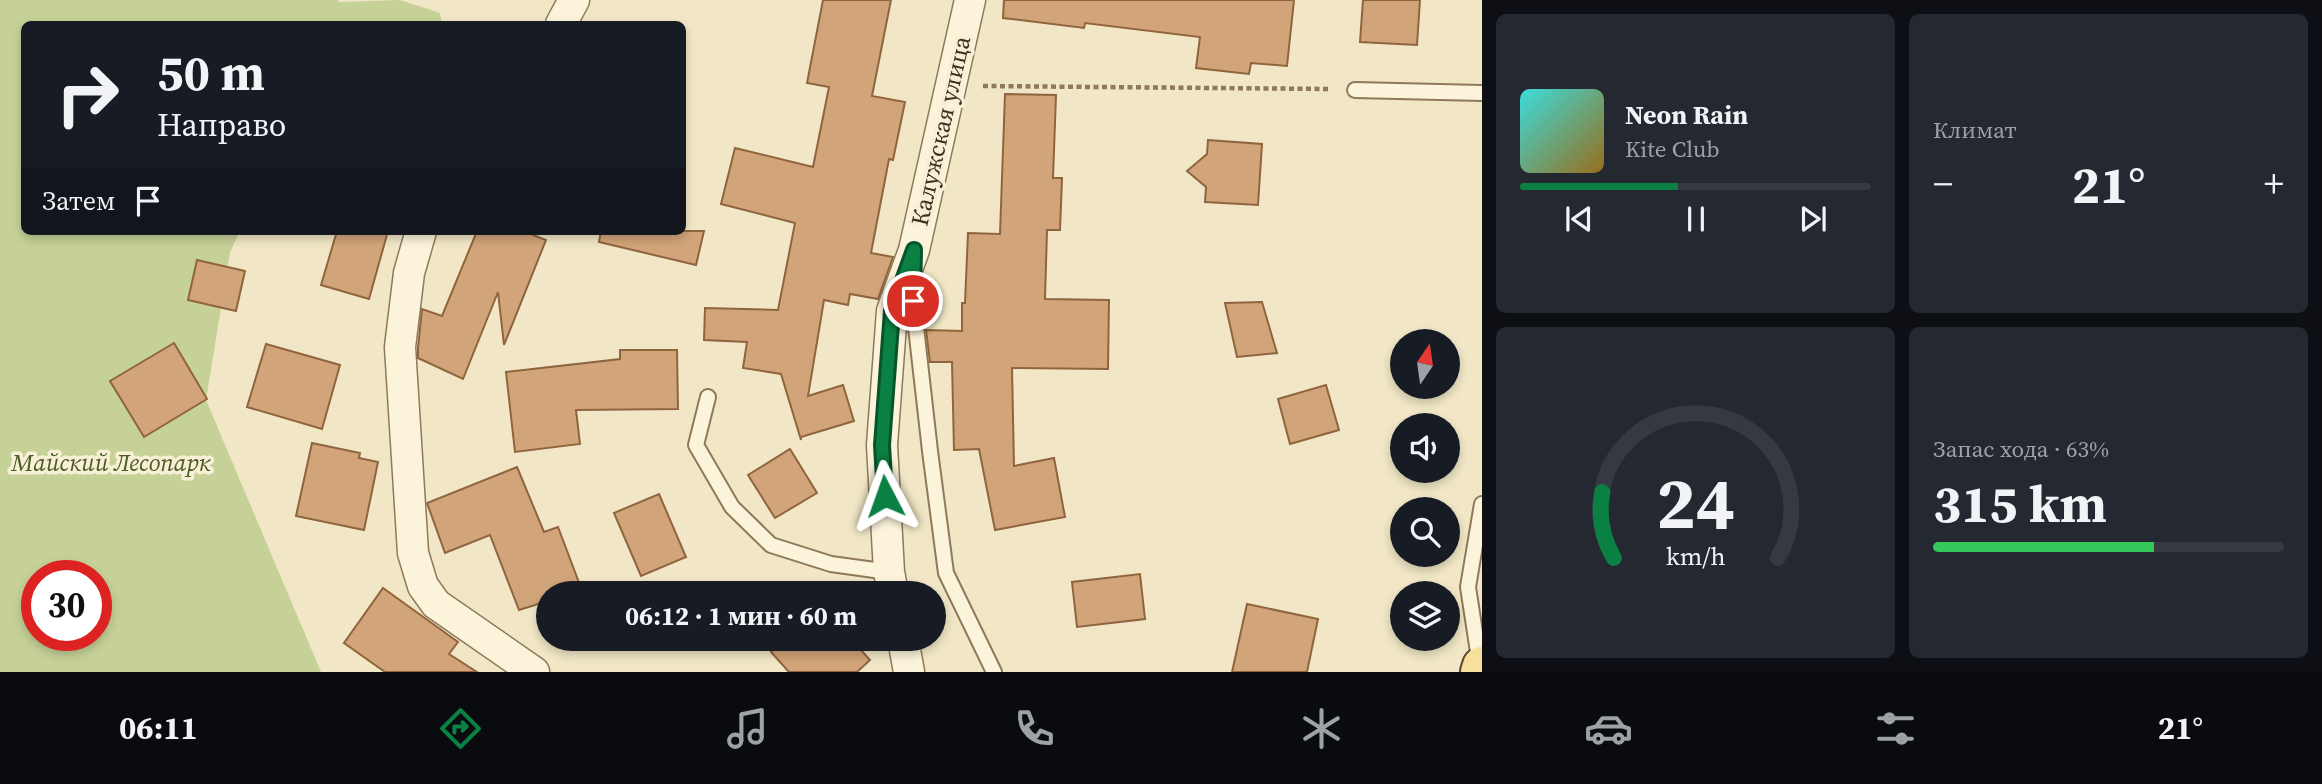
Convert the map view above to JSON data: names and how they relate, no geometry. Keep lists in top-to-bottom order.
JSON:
{
  "streets": {
    "street": ["Калужская улица"]
  },
  "parks": ["Майский Лесопарк"],
  "north": "top",
  "page": {
    "tile": [
      "Климат",
      ["Запас хода · 63%", "315 km"]
    ],
    "turn": ["50 m", "Направо"],
    "song": ["Neon Rain", "Kite Club"],
    "heat": ["−", "21°", "+"],
    "then": "Затем",
    "limit": "30",
    "trip": "06:12 · 1 мин · 60 m",
    "tabs": ["06:11", "21°"],
    "gauge": ["24", "km/h"]
  }
}
